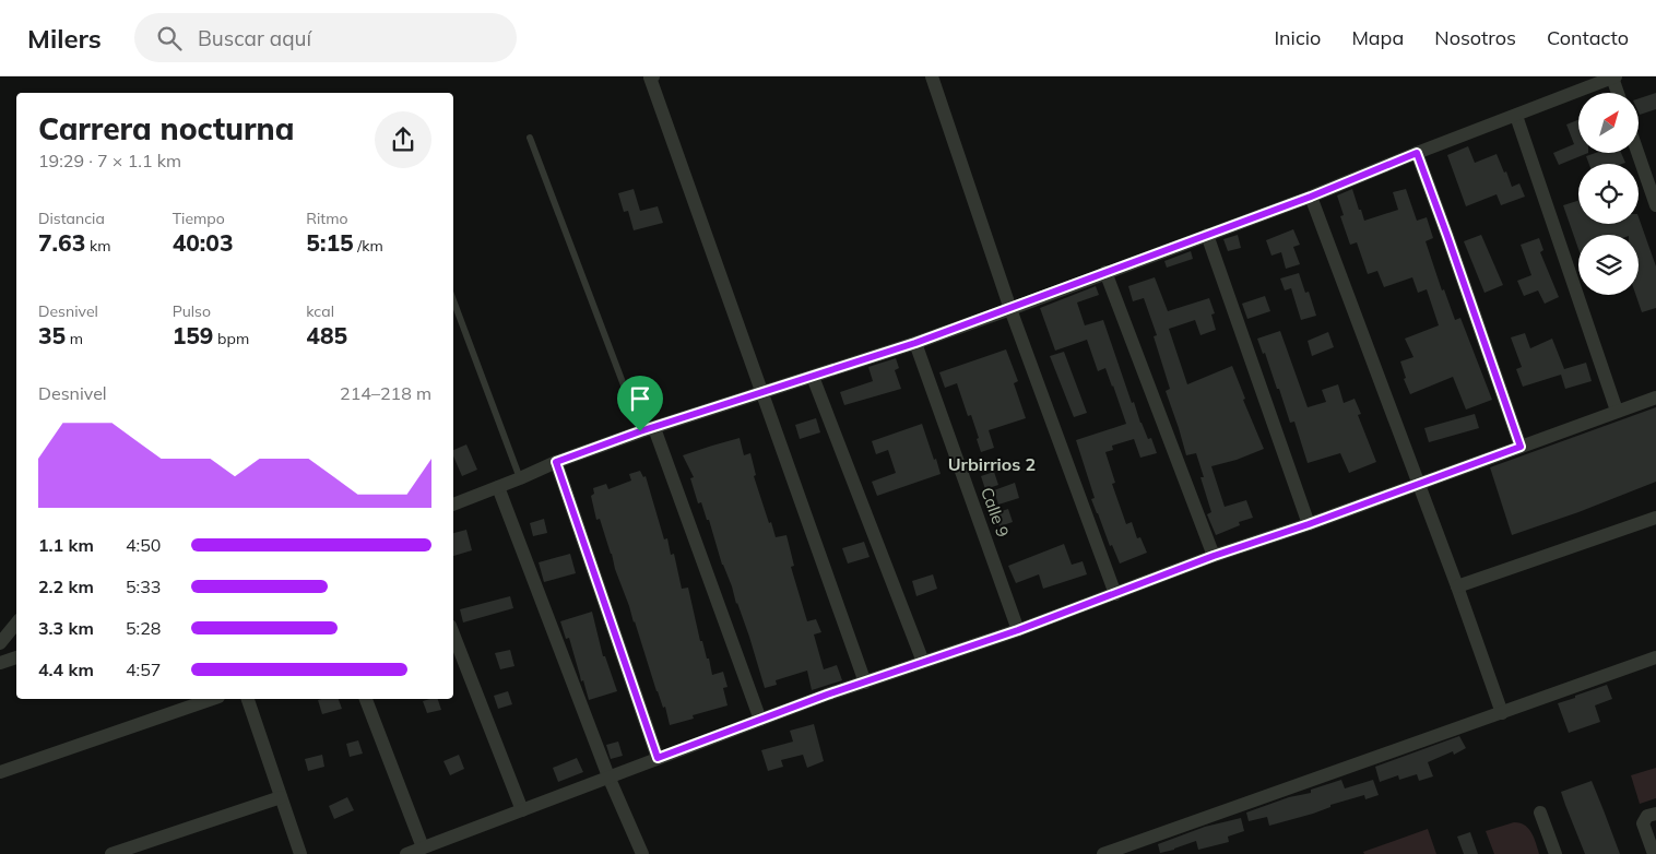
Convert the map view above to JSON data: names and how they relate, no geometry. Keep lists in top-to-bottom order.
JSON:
{
  "streets": {
    "street": ["Calle 9"]
  },
  "districts": ["Urbirrios 2"],
  "north": "top right",
  "page": {
    "header": "Milers",
    "search": "Buscar aquí",
    "nav": [
      "Inicio",
      "Mapa",
      "Nosotros",
      "Contacto"
    ],
    "heading": ["Carrera nocturna", "19:29 · 7 × 1.1 km"],
    "stats": [
      ["Distancia", "7.63 km"],
      ["Tiempo", "40:03"],
      ["Ritmo", "5:15 /km"],
      ["Desnivel", "35 m"],
      ["Pulso", "159 bpm"],
      ["kcal", "485"]
    ],
    "chart": ["Desnivel", "214–218 m"],
    "list": [
      {
        "name": "1.1 km",
        "note": "4:50"
      },
      {
        "name": "2.2 km",
        "note": "5:33"
      },
      {
        "name": "3.3 km",
        "note": "5:28"
      },
      {
        "name": "4.4 km",
        "note": "4:57"
      }
    ]
  }
}
